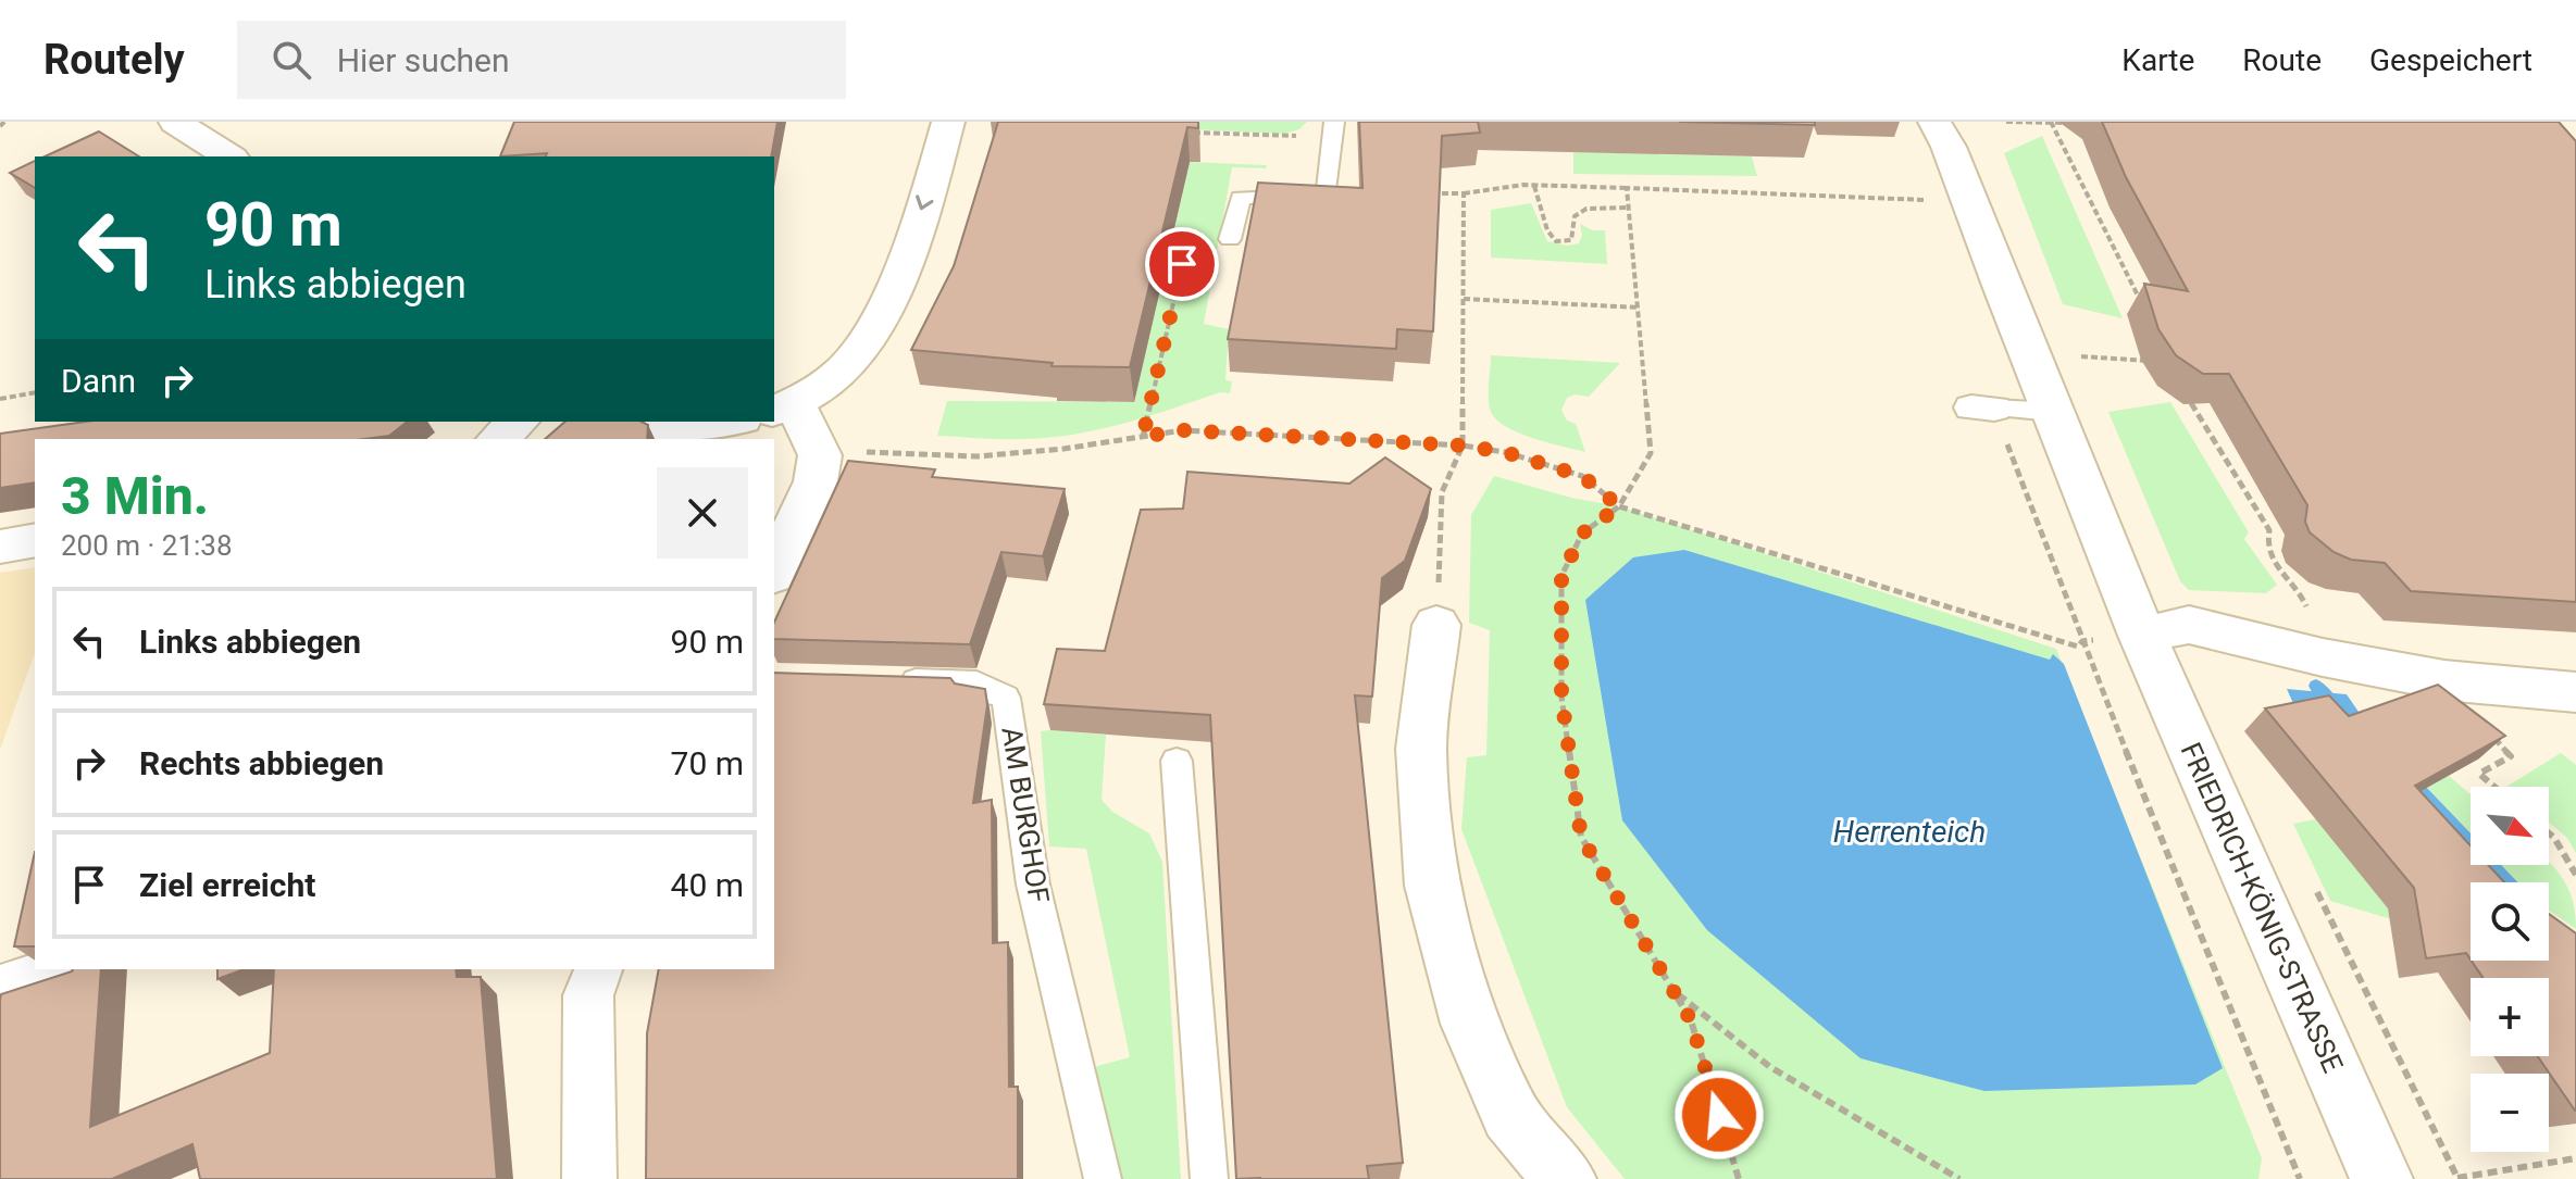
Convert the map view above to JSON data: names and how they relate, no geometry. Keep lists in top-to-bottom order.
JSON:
{
  "streets": {
    "street": ["FRIEDRICH-KÖNIG-STRASSE"],
    "lane": ["AM BURGHOF"]
  },
  "water": ["Herrenteich"],
  "north": "bottom right",
  "page": {
    "header": "Routely",
    "search": "Hier suchen",
    "nav": ["Karte", "Route", "Gespeichert"],
    "turn": ["90 m", "Links abbiegen"],
    "then": "Dann",
    "heading": ["3 Min.", "200 m · 21:38"],
    "list": [
      {
        "name": "Links abbiegen",
        "value": "90 m"
      },
      {
        "name": "Rechts abbiegen",
        "value": "70 m"
      },
      {
        "name": "Ziel erreicht",
        "value": "40 m"
      }
    ],
    "map_buttons": ["+", "−"]
  }
}
